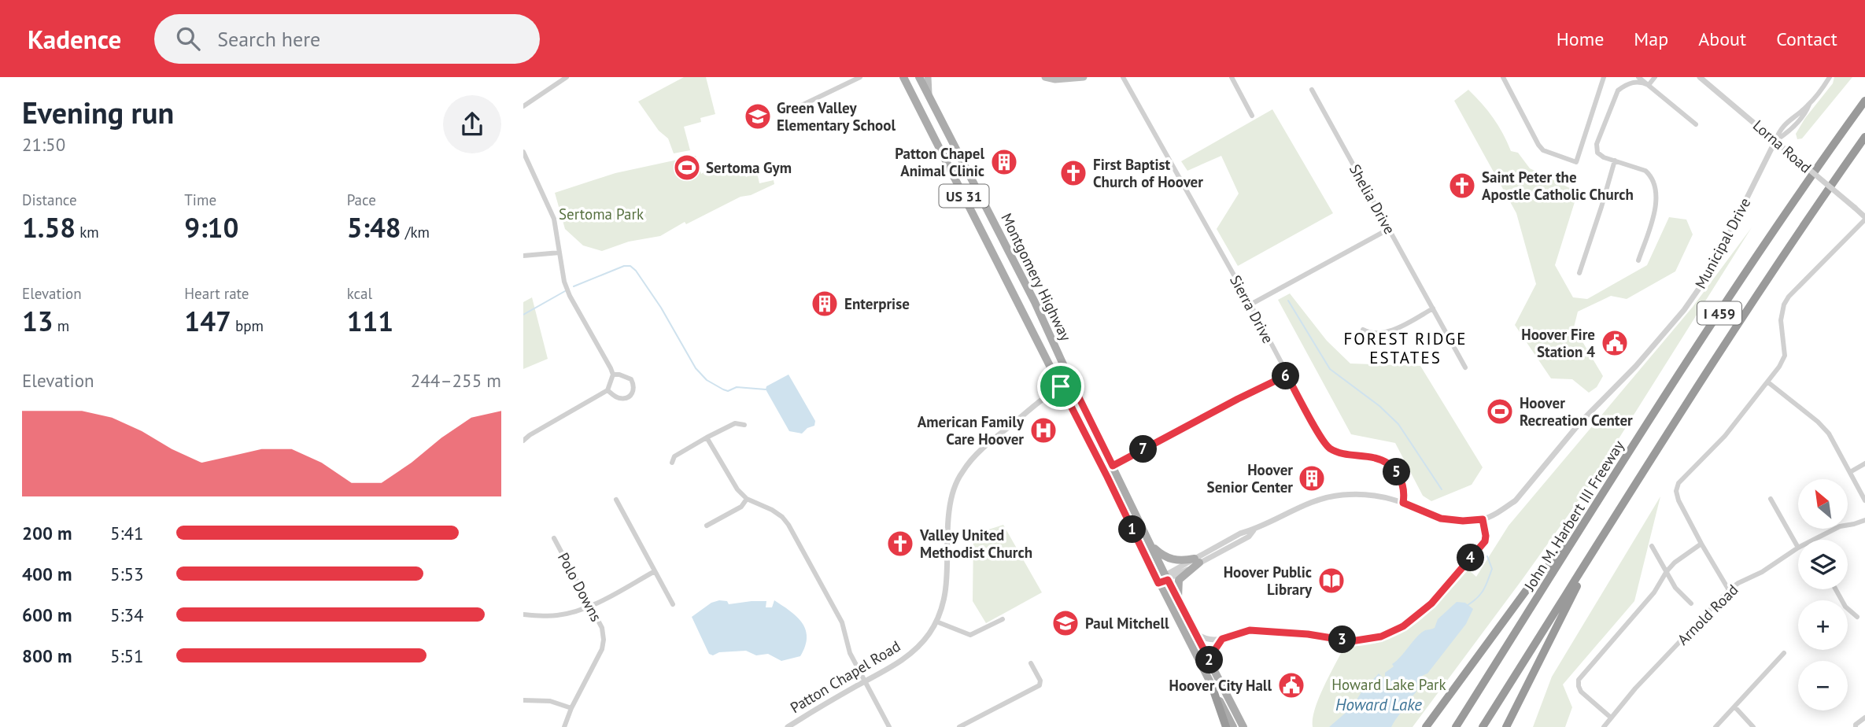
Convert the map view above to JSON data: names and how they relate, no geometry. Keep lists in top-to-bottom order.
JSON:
{
  "streets": {
    "highway": ["I 459", "John M. Harbert III Freeway"],
    "main road": ["US 31", "Montgomery Highway"],
    "street": [
      "Lorna Road",
      "Shelia Drive",
      "Municipal Drive",
      "Sierra Drive",
      "Polo Downs",
      "Arnold Road",
      "Patton Chapel Road"
    ]
  },
  "crossings": [
    ["Lorna Road", "Municipal Drive"],
    ["Municipal Drive", "Montgomery Highway"],
    ["Municipal Drive", "Sierra Drive"],
    ["Montgomery Highway", "Patton Chapel Road"]
  ],
  "districts": ["FOREST RIDGE ESTATES"],
  "water": ["Howard Lake"],
  "parks": ["Sertoma Park", "Howard Lake Park"],
  "places": {
    "school or university": ["Green Valley Elementary School", "Paul Mitchell"],
    "building": ["Patton Chapel Animal Clinic", "Enterprise", "Hoover Senior Center"],
    "sports": ["Sertoma Gym", "Hoover Recreation Center"],
    "church": ["First Baptist Church of Hoover", "Saint Peter the Apostle Catholic Church", "Valley United Methodist Church"],
    "public building": ["Hoover Fire Station 4", "Hoover City Hall"],
    "hospital": ["American Family Care Hoover"],
    "library": ["Hoover Public Library"]
  },
  "north": "top left",
  "page": {
    "header": "Kadence",
    "search": "Search here",
    "nav": [
      "Home",
      "Map",
      "About",
      "Contact"
    ],
    "heading": ["Evening run", "21:50"],
    "stats": [
      ["Distance", "1.58 km"],
      ["Time", "9:10"],
      ["Pace", "5:48 /km"],
      ["Elevation", "13 m"],
      ["Heart rate", "147 bpm"],
      ["kcal", "111"]
    ],
    "chart": ["Elevation", "244–255 m"],
    "pins": [
      "6",
      "7",
      "5",
      "1",
      "4",
      "3",
      "2"
    ],
    "map_buttons": ["+", "−"],
    "list": [
      {
        "name": "200 m",
        "note": "5:41"
      },
      {
        "name": "400 m",
        "note": "5:53"
      },
      {
        "name": "600 m",
        "note": "5:34"
      },
      {
        "name": "800 m",
        "note": "5:51"
      }
    ]
  }
}
